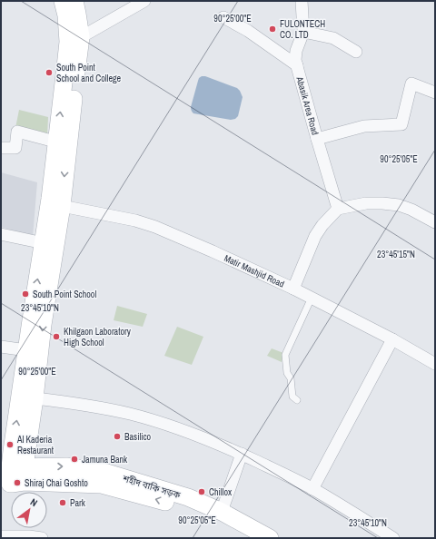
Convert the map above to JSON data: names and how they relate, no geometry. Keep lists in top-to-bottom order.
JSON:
{
  "streets": {
    "street": ["Abasik Area Road", "Matir Mashjid Road", "শহীদ বাকি সড়ক"]
  },
  "places": [
    "FULONTECH CO. LTD",
    "South Point School and College",
    "South Point School",
    "Khilgaon Laboratory High School",
    "Basilico",
    "Al Kaderia Restaurant",
    "Jamuna Bank",
    "Shiraj Chai Goshto",
    "Chillox",
    "Park"
  ],
  "north": "top right",
  "coordinates": [
    "90°25'00\"E",
    "90°25'05\"E",
    "23°45'15\"N",
    "23°45'10\"N"
  ]
}
